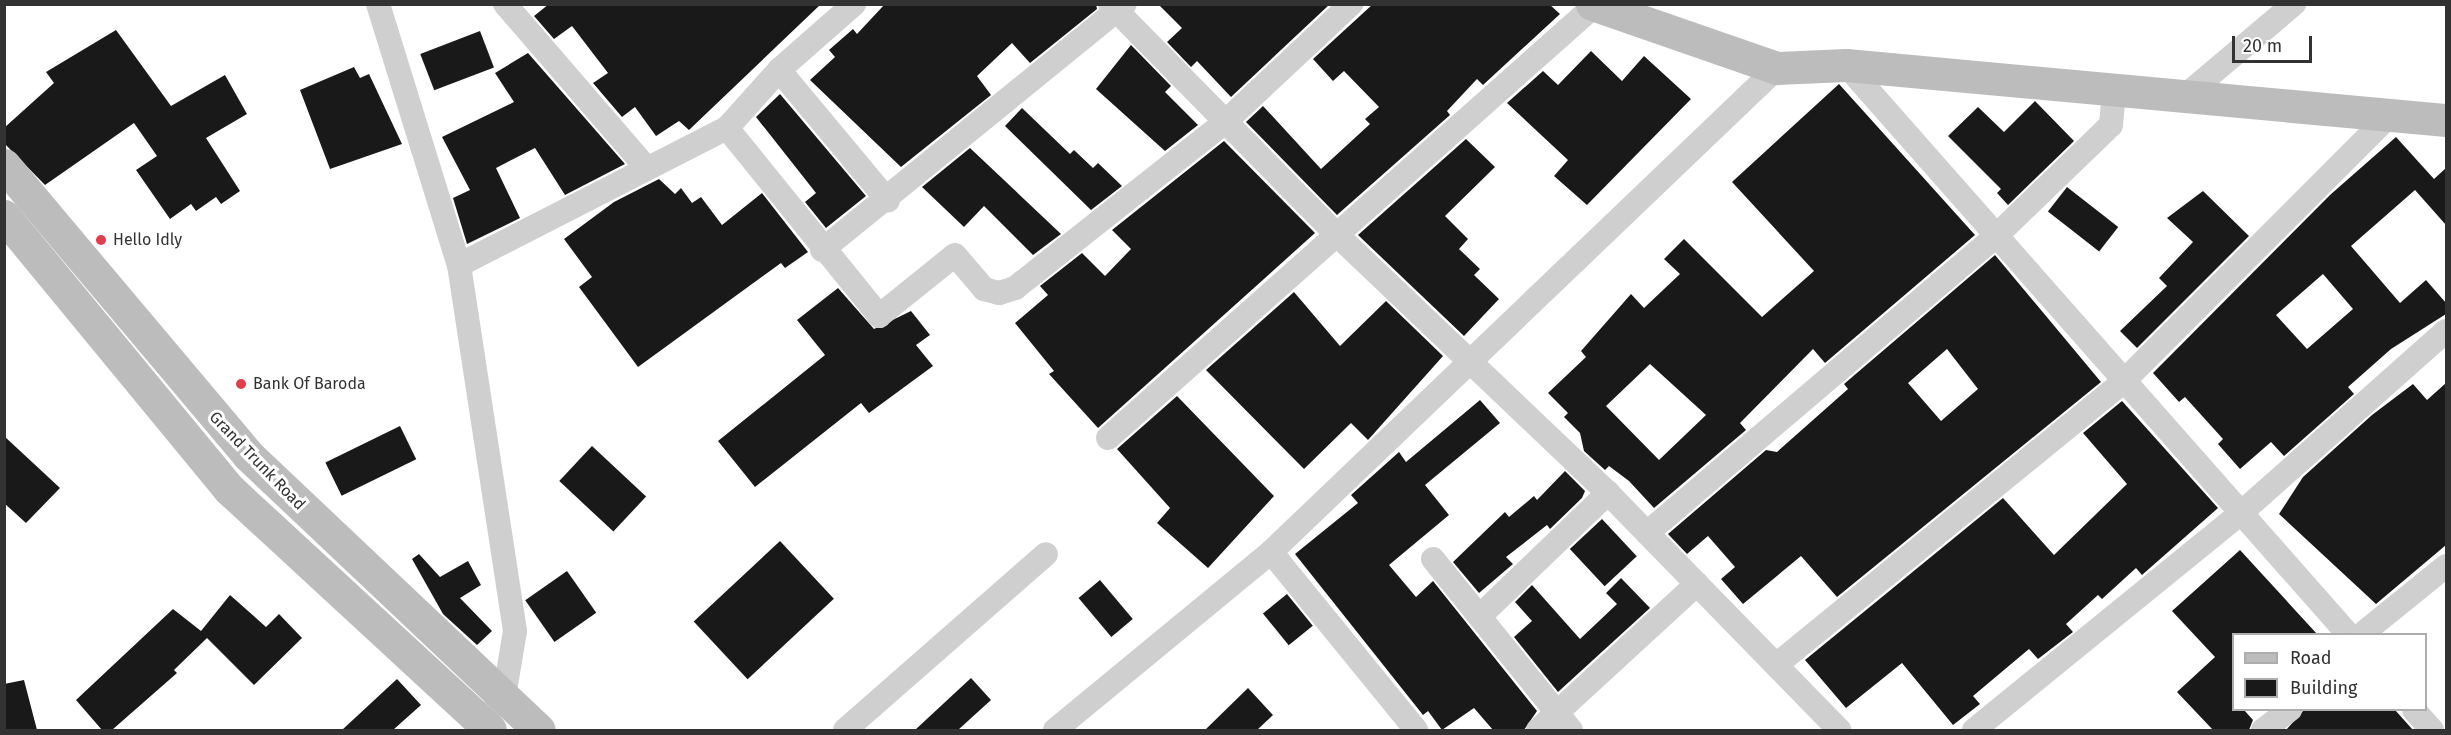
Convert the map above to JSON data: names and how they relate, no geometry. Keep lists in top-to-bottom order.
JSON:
{
  "streets": {
    "main road": ["Grand Trunk Road"]
  },
  "places": ["Hello Idly", "Bank Of Baroda"],
  "legend": ["Road", "Building"],
  "scale_bar": "20 m"
}
